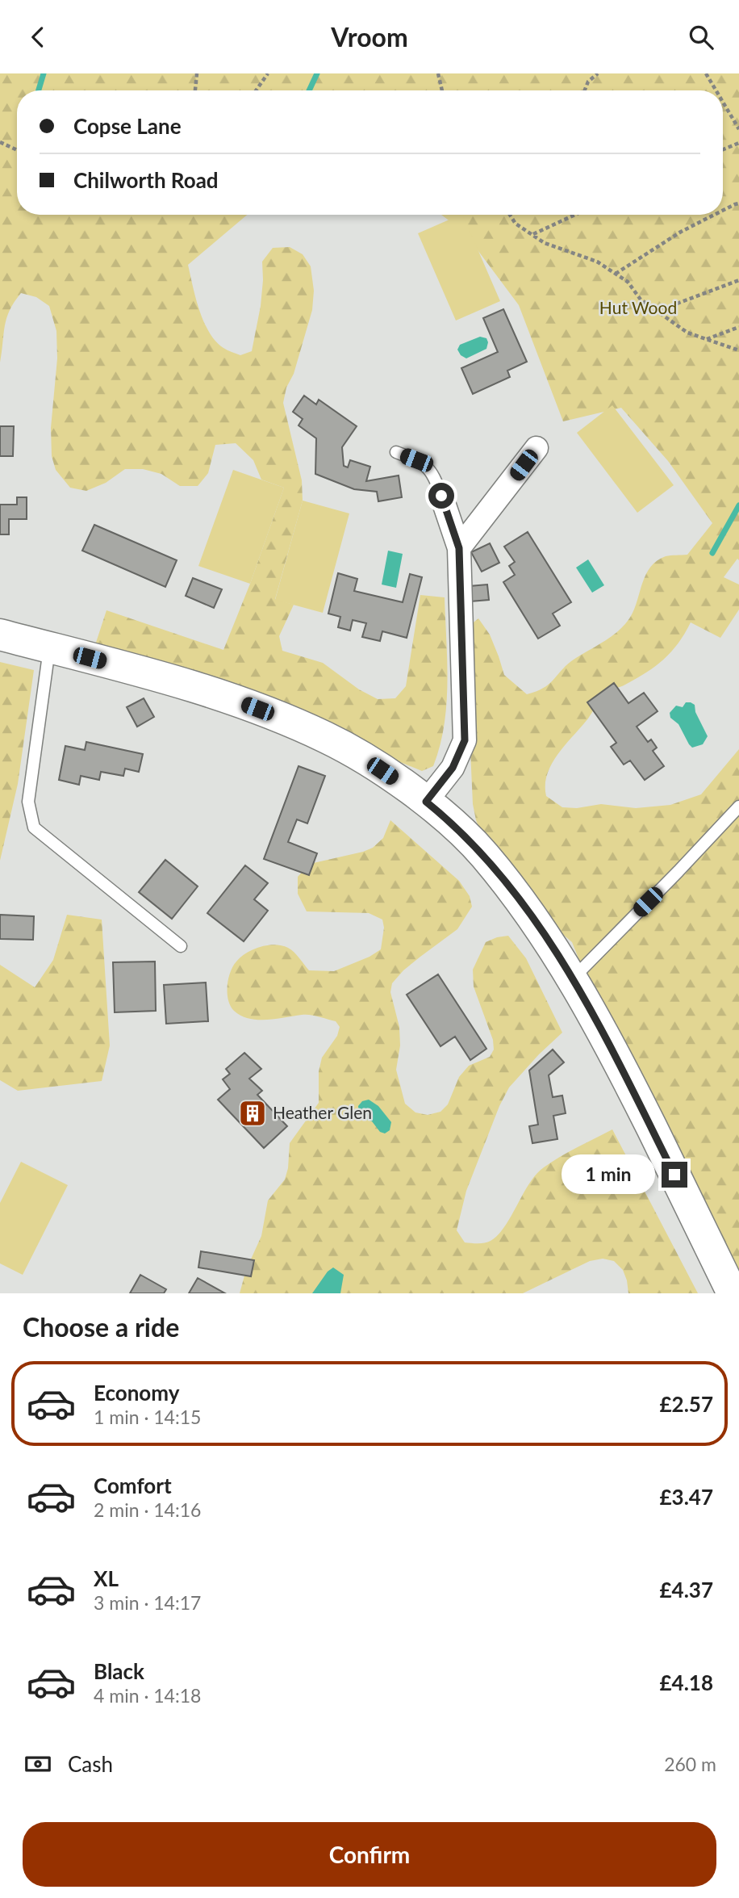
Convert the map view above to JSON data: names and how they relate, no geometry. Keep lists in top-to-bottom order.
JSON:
{
  "parks": ["Hut Wood"],
  "places": {
    "building": ["Heather Glen"]
  },
  "page": {
    "header": "Vroom",
    "banner": ["Copse Lane", "Chilworth Road"],
    "bubble": "1 min",
    "heading": "Choose a ride",
    "list": [
      {
        "name": "Economy",
        "note": "1 min · 14:15",
        "value": "£2.57"
      },
      {
        "name": "Comfort",
        "note": "2 min · 14:16",
        "value": "£3.47"
      },
      {
        "name": "XL",
        "note": "3 min · 14:17",
        "value": "£4.37"
      },
      {
        "name": "Black",
        "note": "4 min · 14:18",
        "value": "£4.18"
      }
    ],
    "pay": ["Cash", "260 m"],
    "buttons": "Confirm"
  }
}
